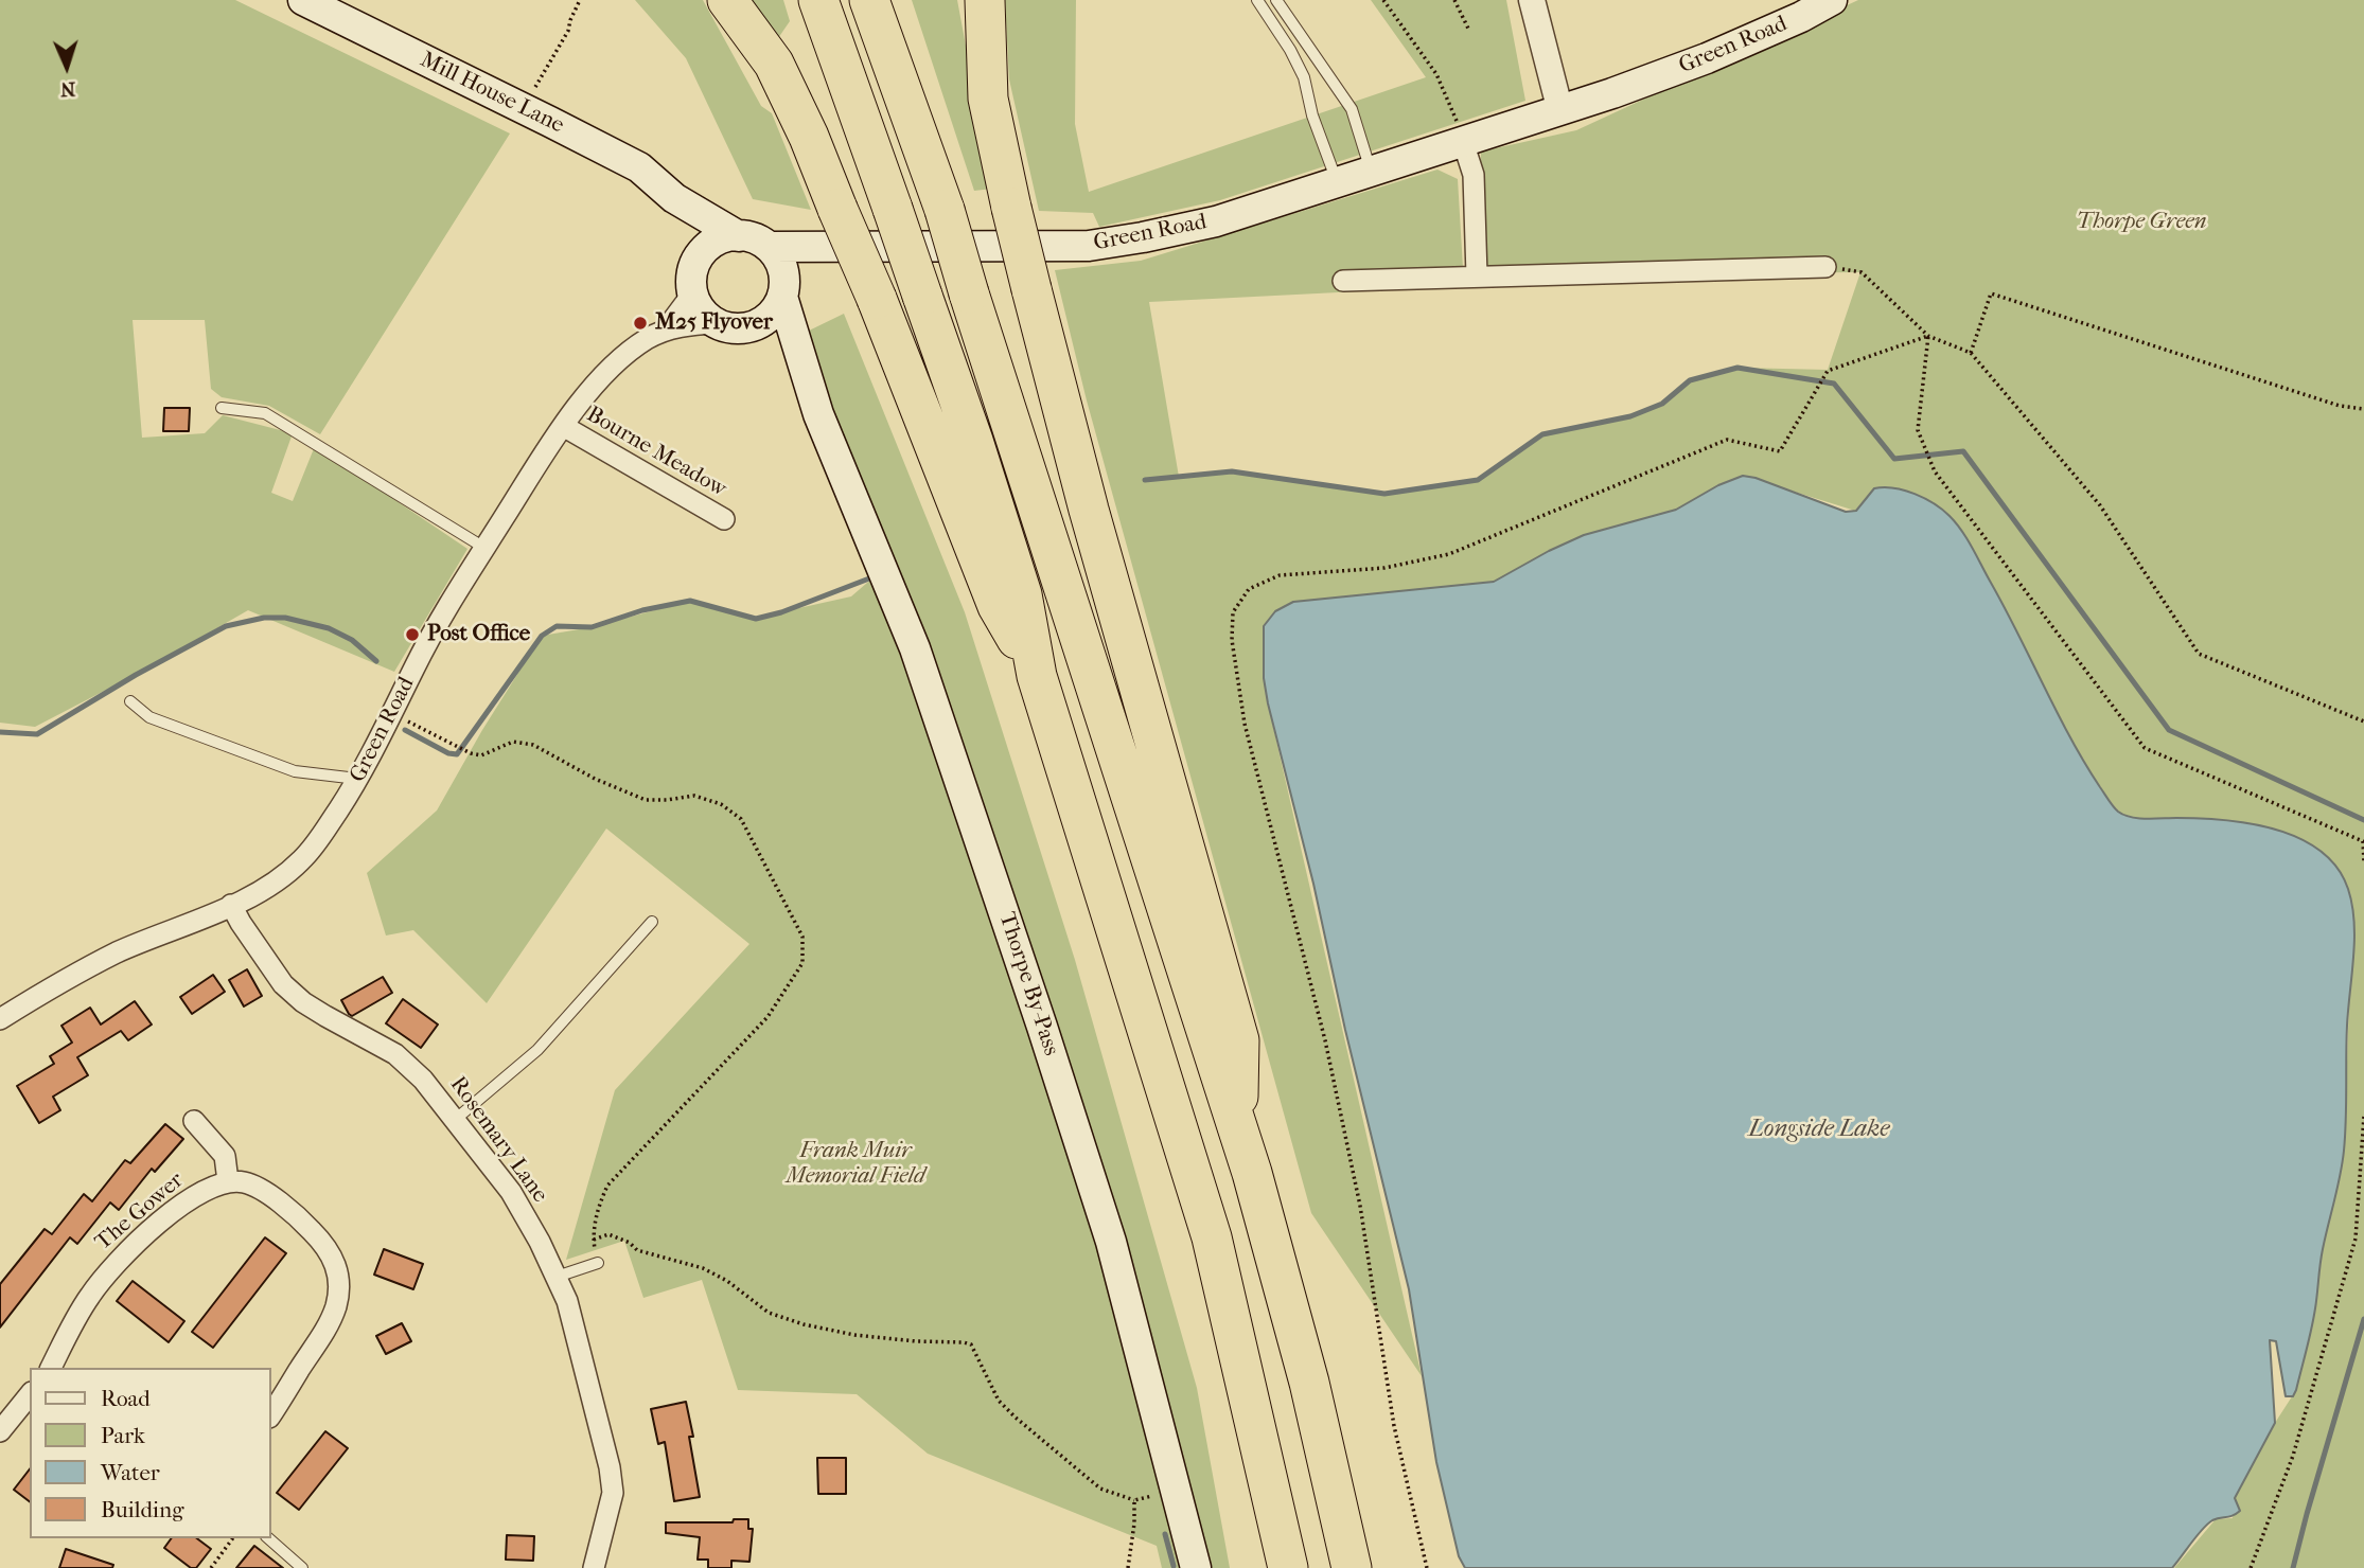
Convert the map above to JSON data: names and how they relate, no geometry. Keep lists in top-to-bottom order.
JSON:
{
  "streets": {
    "main road": ["Green Road", "Mill House Lane", "Thorpe By-Pass"],
    "street": ["Bourne Meadow", "Rosemary Lane", "The Gower"]
  },
  "crossings": [
    ["Green Road", "Mill House Lane"],
    ["Green Road", "Bourne Meadow"],
    ["Green Road", "Thorpe By-Pass"],
    ["Green Road", "Rosemary Lane"],
    ["Mill House Lane", "Thorpe By-Pass"]
  ],
  "water": ["Longside Lake"],
  "parks": ["Thorpe Green", "Frank Muir Memorial Field"],
  "places": ["M25 Flyover", "Post Office"],
  "legend": [
    "Road",
    "Park",
    "Water",
    "Building"
  ],
  "north": "bottom"
}
